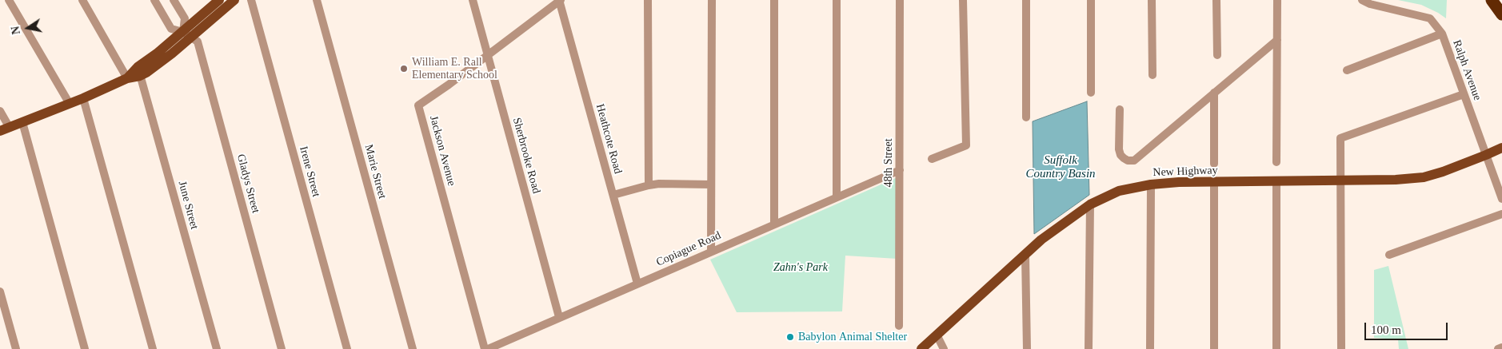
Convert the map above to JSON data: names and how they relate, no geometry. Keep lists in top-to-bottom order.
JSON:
{
  "streets": {
    "main road": ["New Highway"],
    "street": [
      "Ralph Avenue",
      "Heathcote Road",
      "Jackson Avenue",
      "Sherbrooke Road",
      "48th Street",
      "Irene Street",
      "Marie Street",
      "Gladys Street",
      "June Street",
      "Copiague Road"
    ]
  },
  "crossings": [
    ["Ralph Avenue", "New Highway"],
    ["Heathcote Road", "Jackson Avenue"],
    ["Heathcote Road", "Copiague Road"],
    ["Jackson Avenue", "Sherbrooke Road"],
    ["Jackson Avenue", "Copiague Road"],
    ["Sherbrooke Road", "Copiague Road"],
    ["48th Street", "Copiague Road"]
  ],
  "water": ["Suffolk Country Basin"],
  "parks": ["Zahn's Park"],
  "places": ["William E. Rall Elementary School", "Babylon Animal Shelter"],
  "scale_bar": "100 m",
  "north": "left"
}
